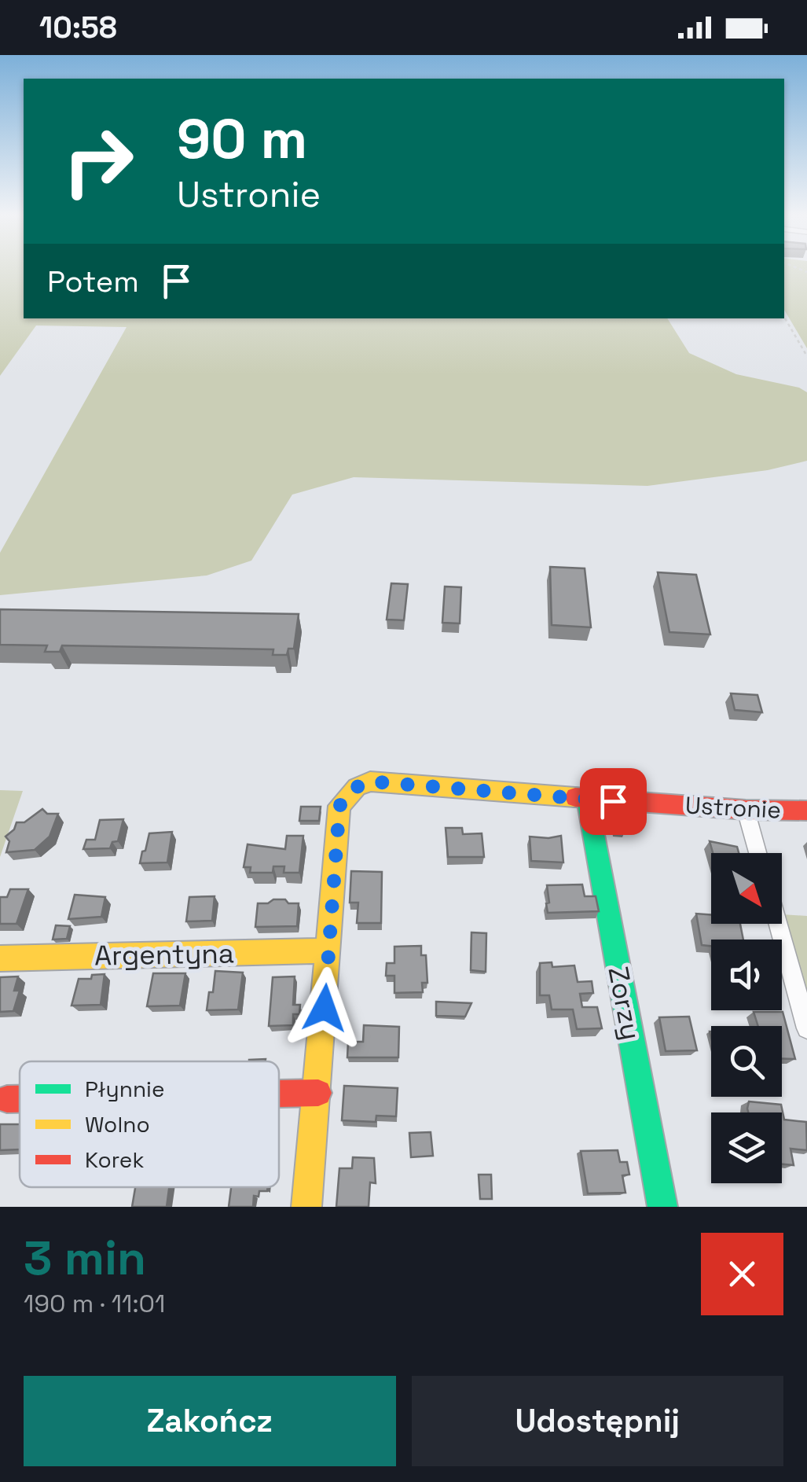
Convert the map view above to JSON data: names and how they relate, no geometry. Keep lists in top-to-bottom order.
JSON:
{
  "streets": {
    "street": ["Ustronie", "Argentyna", "Zorzy"]
  },
  "crossings": [
    ["Ustronie", "Argentyna"],
    ["Ustronie", "Zorzy"]
  ],
  "legend": ["Płynnie", "Wolno", "Korek"],
  "north": "bottom right",
  "page": {
    "status": "10:58",
    "turn": ["90 m", "Ustronie"],
    "then": "Potem",
    "heading": ["3 min", "190 m · 11:01"],
    "buttons": ["Zakończ", "Udostępnij"]
  }
}
